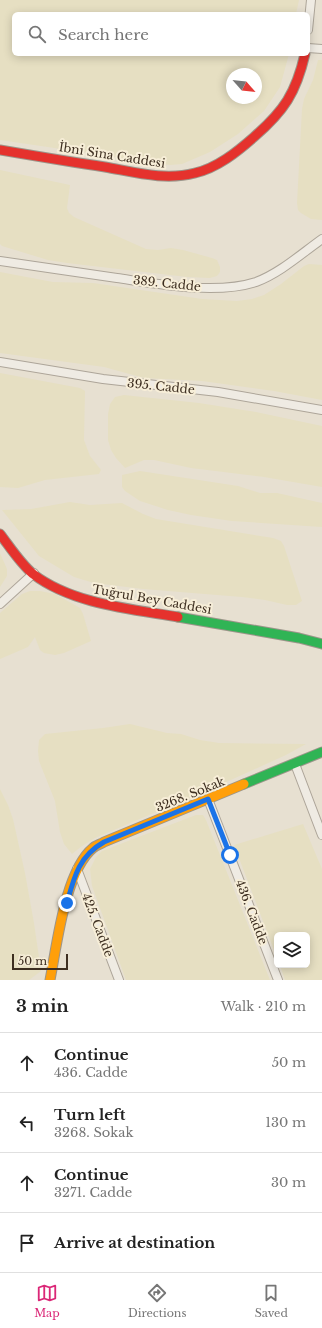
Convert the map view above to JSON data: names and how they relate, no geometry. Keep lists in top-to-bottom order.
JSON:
{
  "streets": {
    "street": [
      "İbni Sina Caddesi",
      "389. Cadde",
      "395. Cadde",
      "Tuğrul Bey Caddesi",
      "3268. Sokak",
      "436. Cadde",
      "425. Cadde"
    ]
  },
  "crossings": [
    ["3268. Sokak", "436. Cadde"],
    ["3268. Sokak", "425. Cadde"]
  ],
  "scale_bar": "50 m",
  "north": "bottom right",
  "page": {
    "search": "Search here",
    "scale": "50 m",
    "heading": ["3 min", "Walk · 210 m"],
    "list": [
      ["Continue", "436. Cadde", "50 m"],
      ["Turn left", "3268. Sokak", "130 m"],
      ["Continue", "3271. Cadde", "30 m"],
      "Arrive at destination"
    ],
    "nav": ["Map", "Directions", "Saved"]
  }
}
